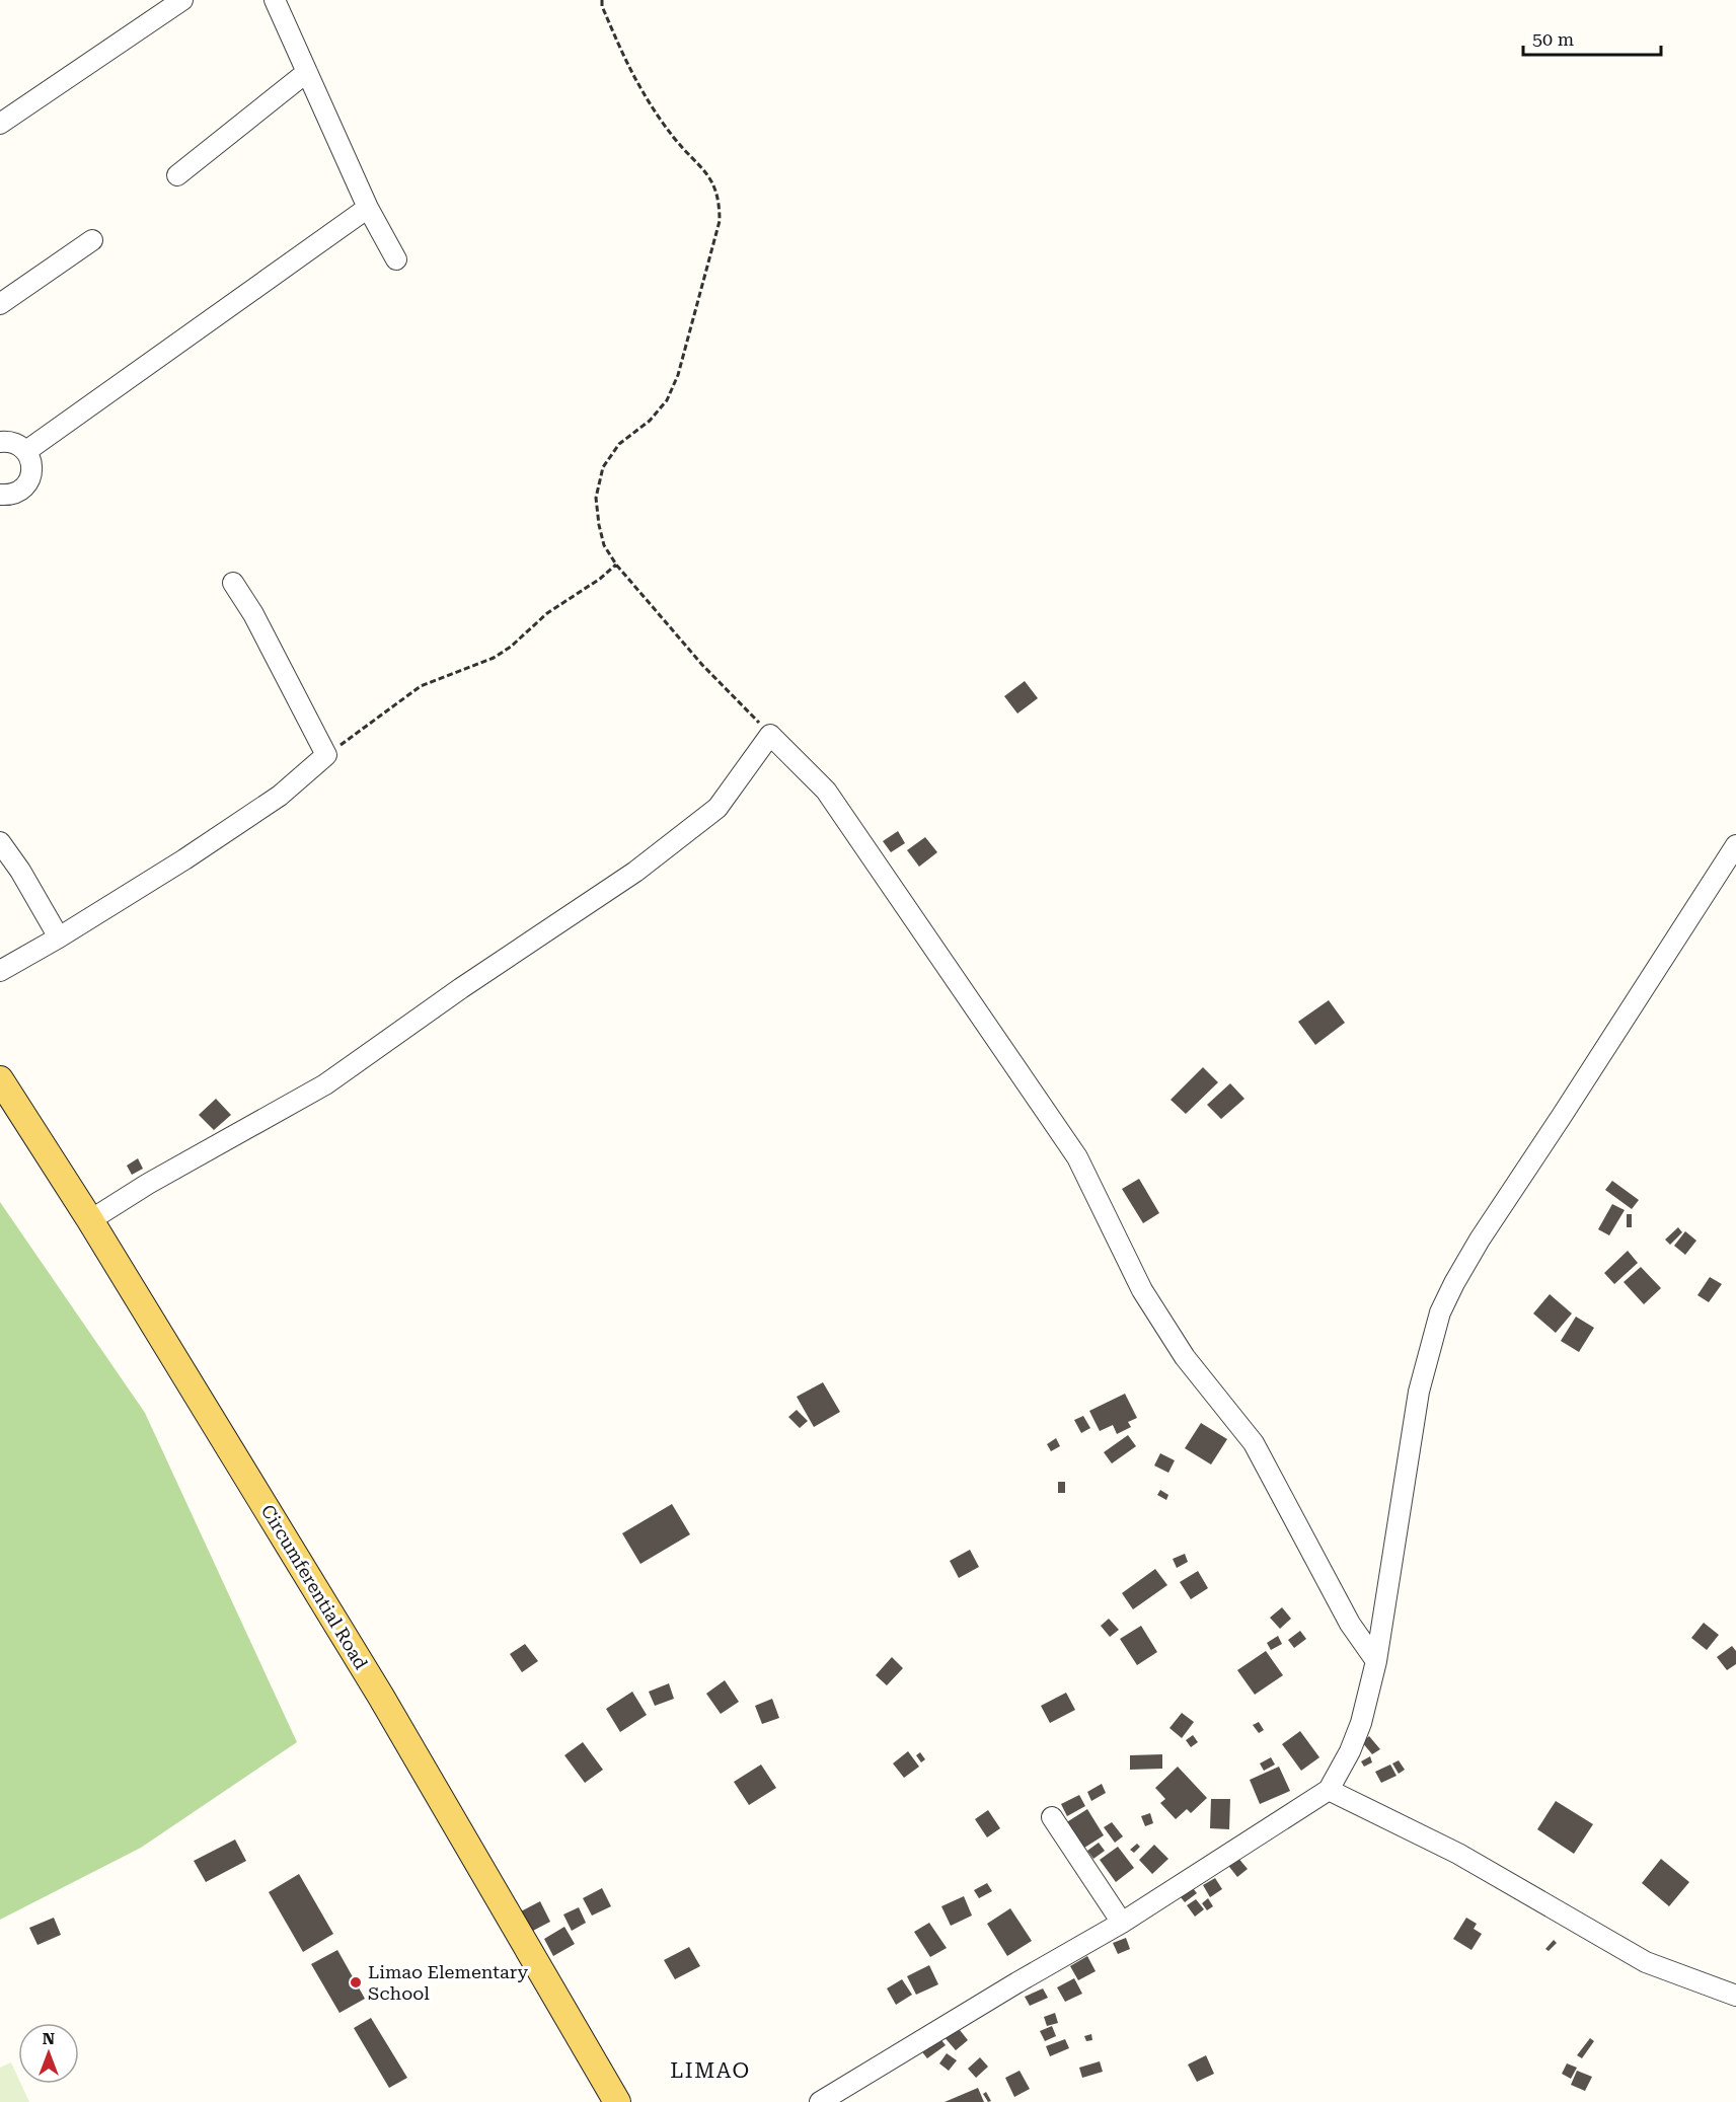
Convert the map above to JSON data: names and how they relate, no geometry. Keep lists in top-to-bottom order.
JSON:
{
  "streets": {
    "main road": ["Circumferential Road"]
  },
  "districts": ["LIMAO"],
  "places": ["Limao Elementary School"],
  "scale_bar": "50 m",
  "north": "top"
}
